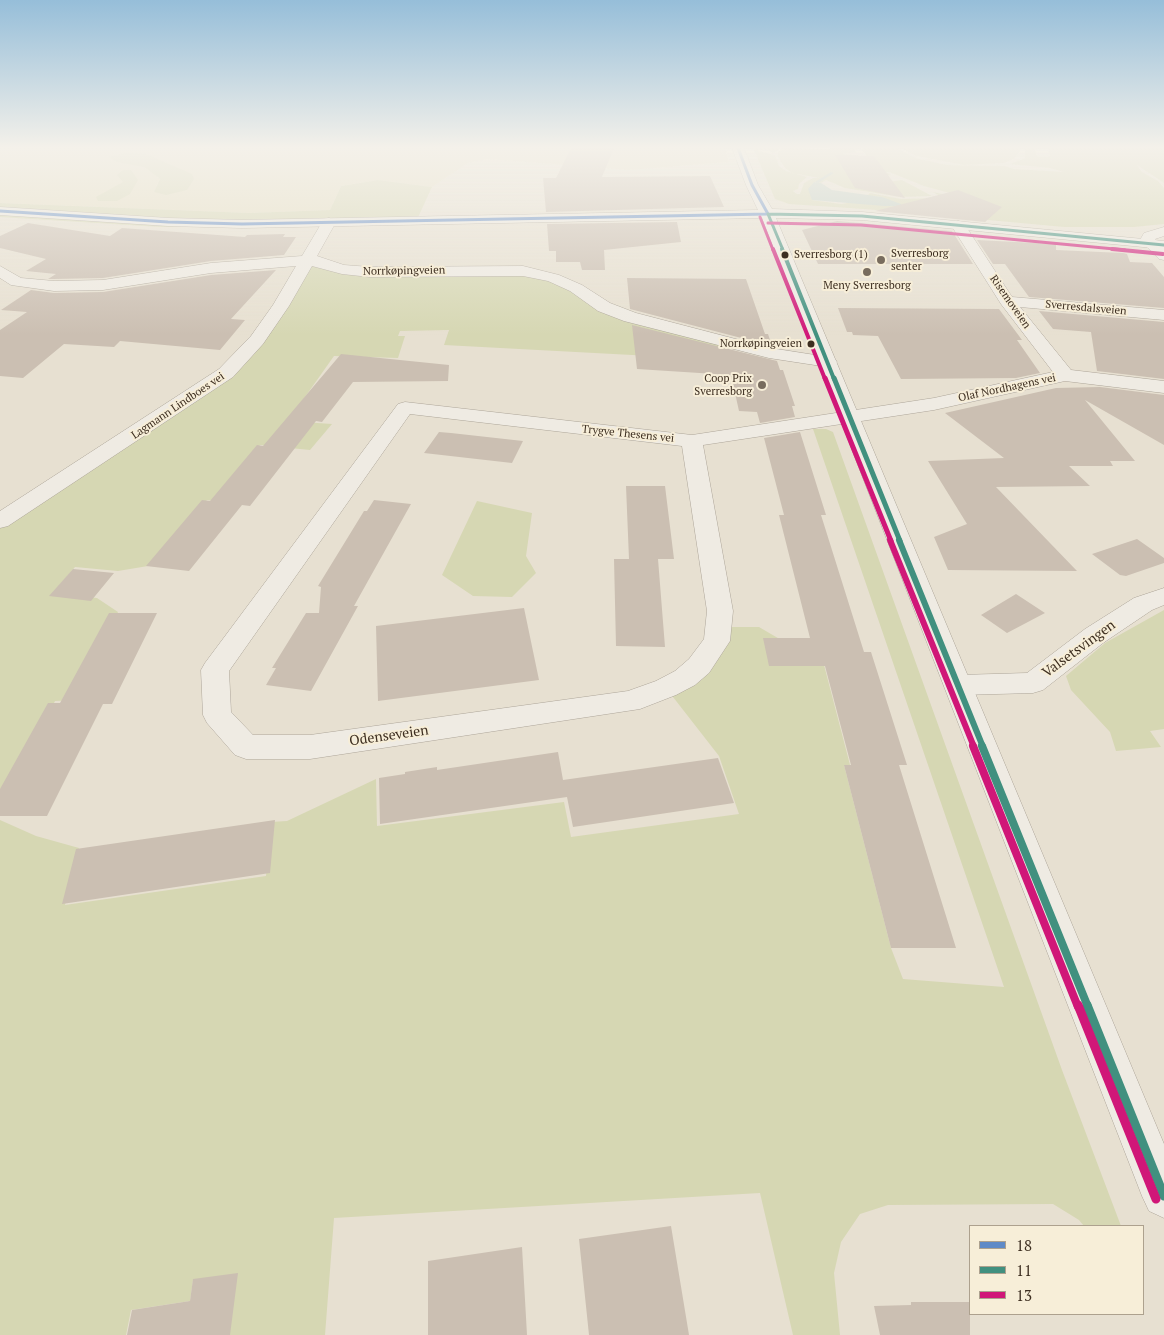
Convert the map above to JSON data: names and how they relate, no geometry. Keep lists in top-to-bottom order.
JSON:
{
  "streets": {
    "street": [
      "Norrkøpingveien",
      "Risemoveien",
      "Sverresdalsveien",
      "Olaf Nordhagens vei",
      "Lagmann Lindboes vei",
      "Trygve Thesens vei",
      "Valsetsvingen",
      "Odenseveien"
    ]
  },
  "crossings": [
    ["Norrkøpingveien", "Lagmann Lindboes vei"],
    ["Risemoveien", "Sverresdalsveien"],
    ["Risemoveien", "Olaf Nordhagens vei"],
    ["Olaf Nordhagens vei", "Trygve Thesens vei"],
    ["Trygve Thesens vei", "Odenseveien"]
  ],
  "places": [
    "Sverresborg (1)",
    "Sverresborg senter",
    "Meny Sverresborg",
    "Norrkøpingveien",
    "Coop Prix Sverresborg"
  ],
  "lines": ["transit line 18", "transit line 11", "transit line 13"],
  "legend": ["18", "11", "13"]
}
